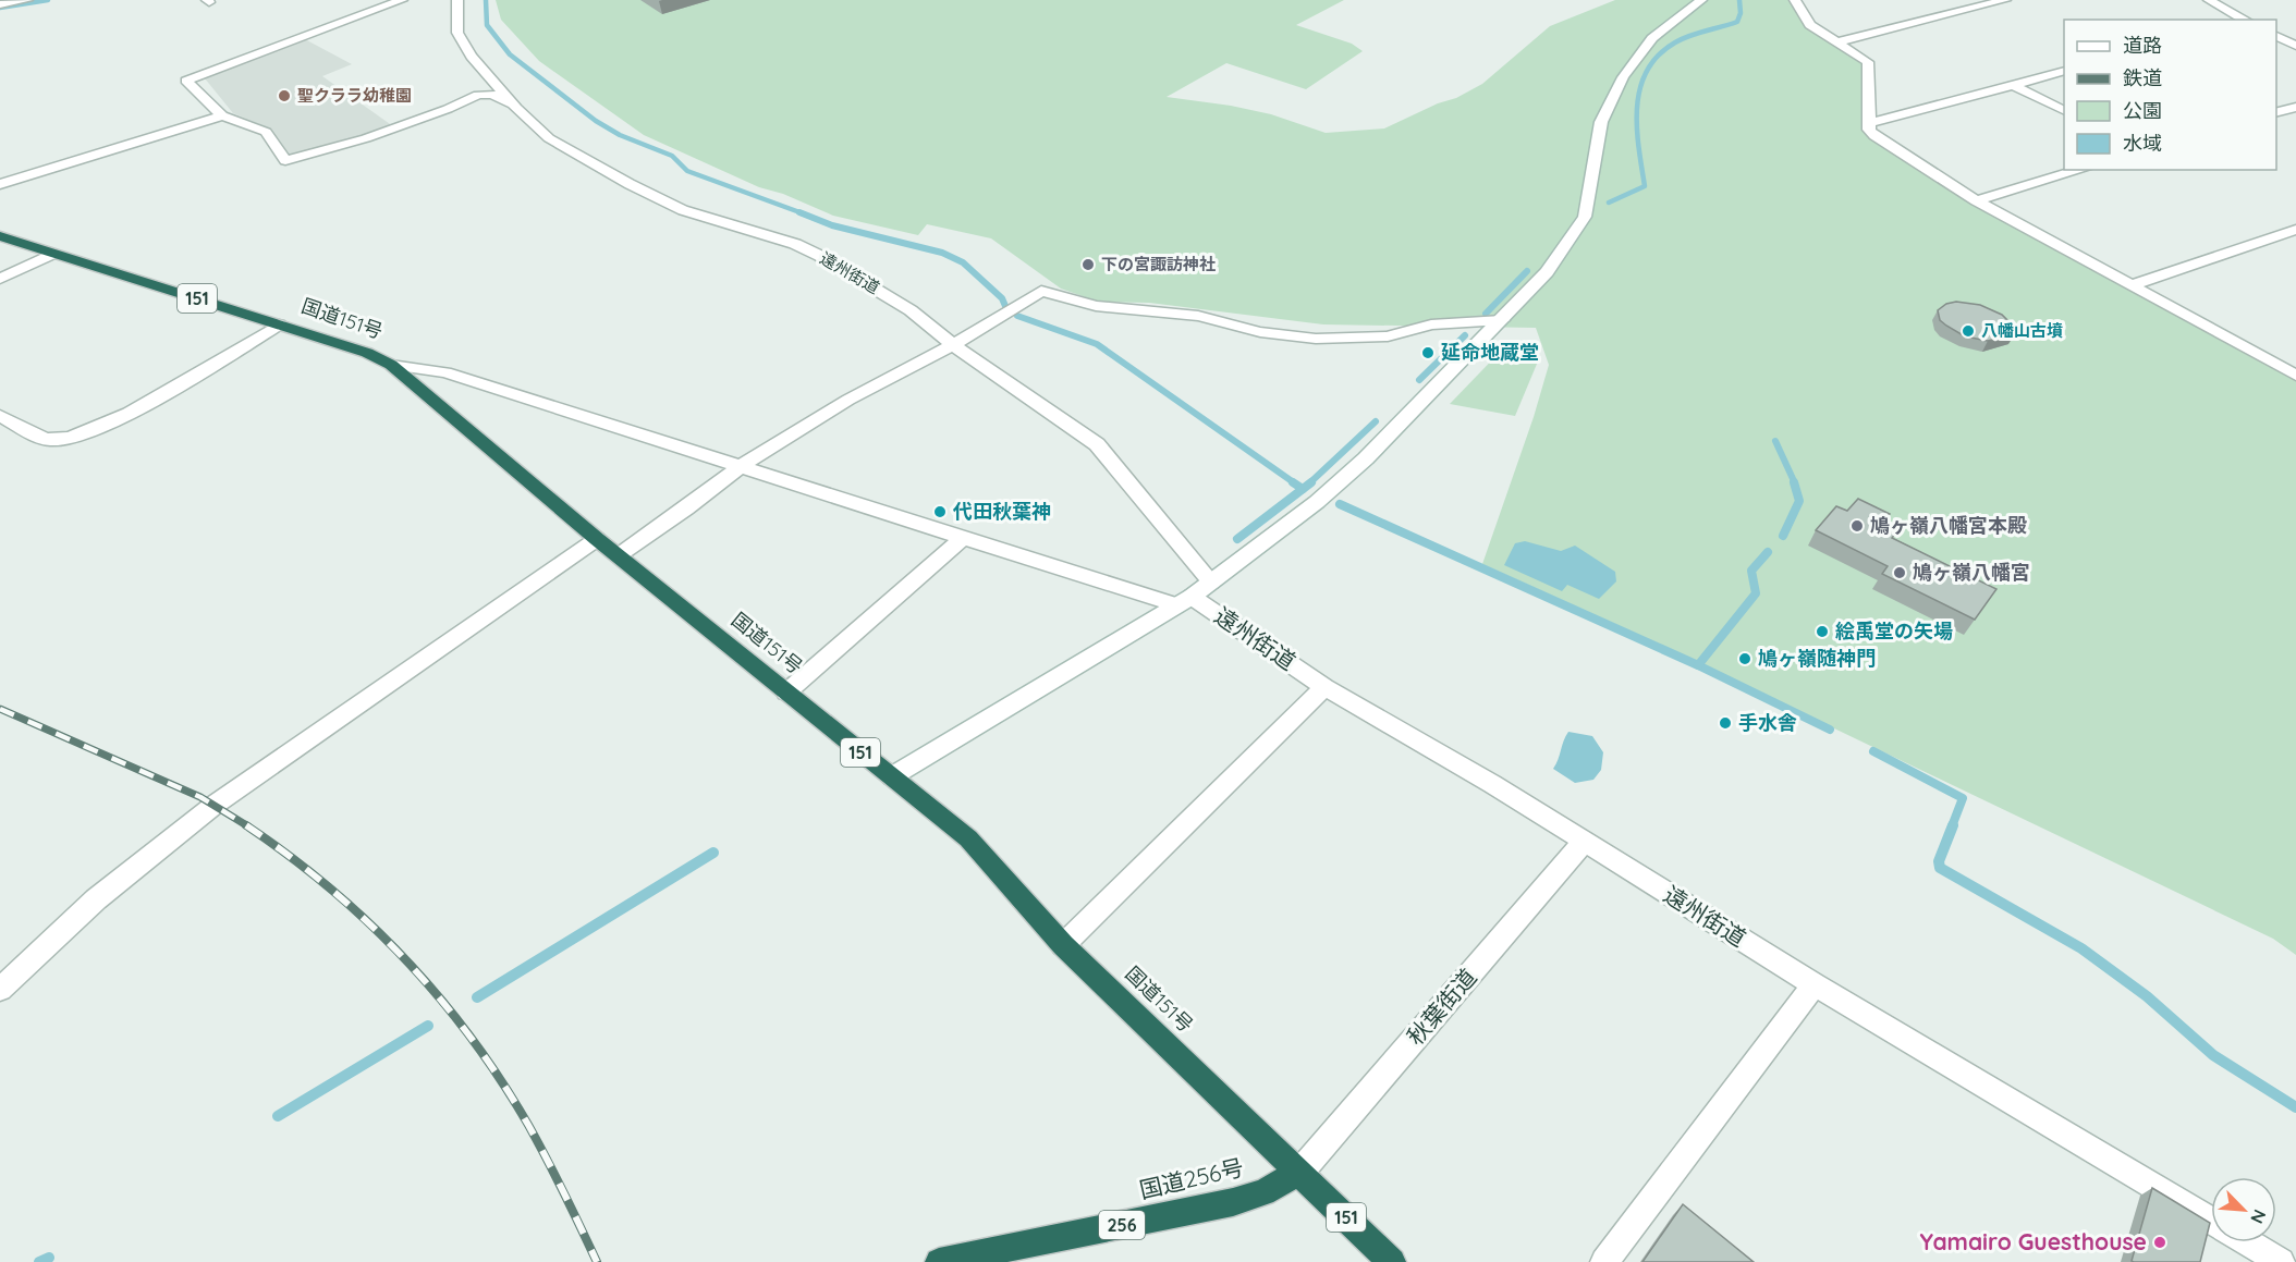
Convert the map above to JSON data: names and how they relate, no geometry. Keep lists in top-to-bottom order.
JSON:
{
  "streets": {
    "highway": [
      "151",
      "国道151号",
      "国道256号",
      "256"
    ],
    "street": ["遠州街道", "秋葉街道"]
  },
  "crossings": [
    ["遠州街道", "国道151号"],
    ["遠州街道", "秋葉街道"],
    ["国道151号", "秋葉街道"],
    ["国道151号", "国道256号"],
    ["秋葉街道", "国道256号"]
  ],
  "places": [
    "聖クララ幼稚園",
    "下の宮諏訪神社",
    "八幡山古墳",
    "延命地蔵堂",
    "代田秋葉神",
    "鳩ヶ嶺八幡宮本殿",
    "鳩ヶ嶺八幡宮",
    "絵禹堂の矢場",
    "鳩ヶ嶺随神門",
    "手水舎",
    "Yamairo Guesthouse"
  ],
  "legend": [
    "道路",
    "鉄道",
    "公園",
    "水域"
  ],
  "north": "bottom right"
}
